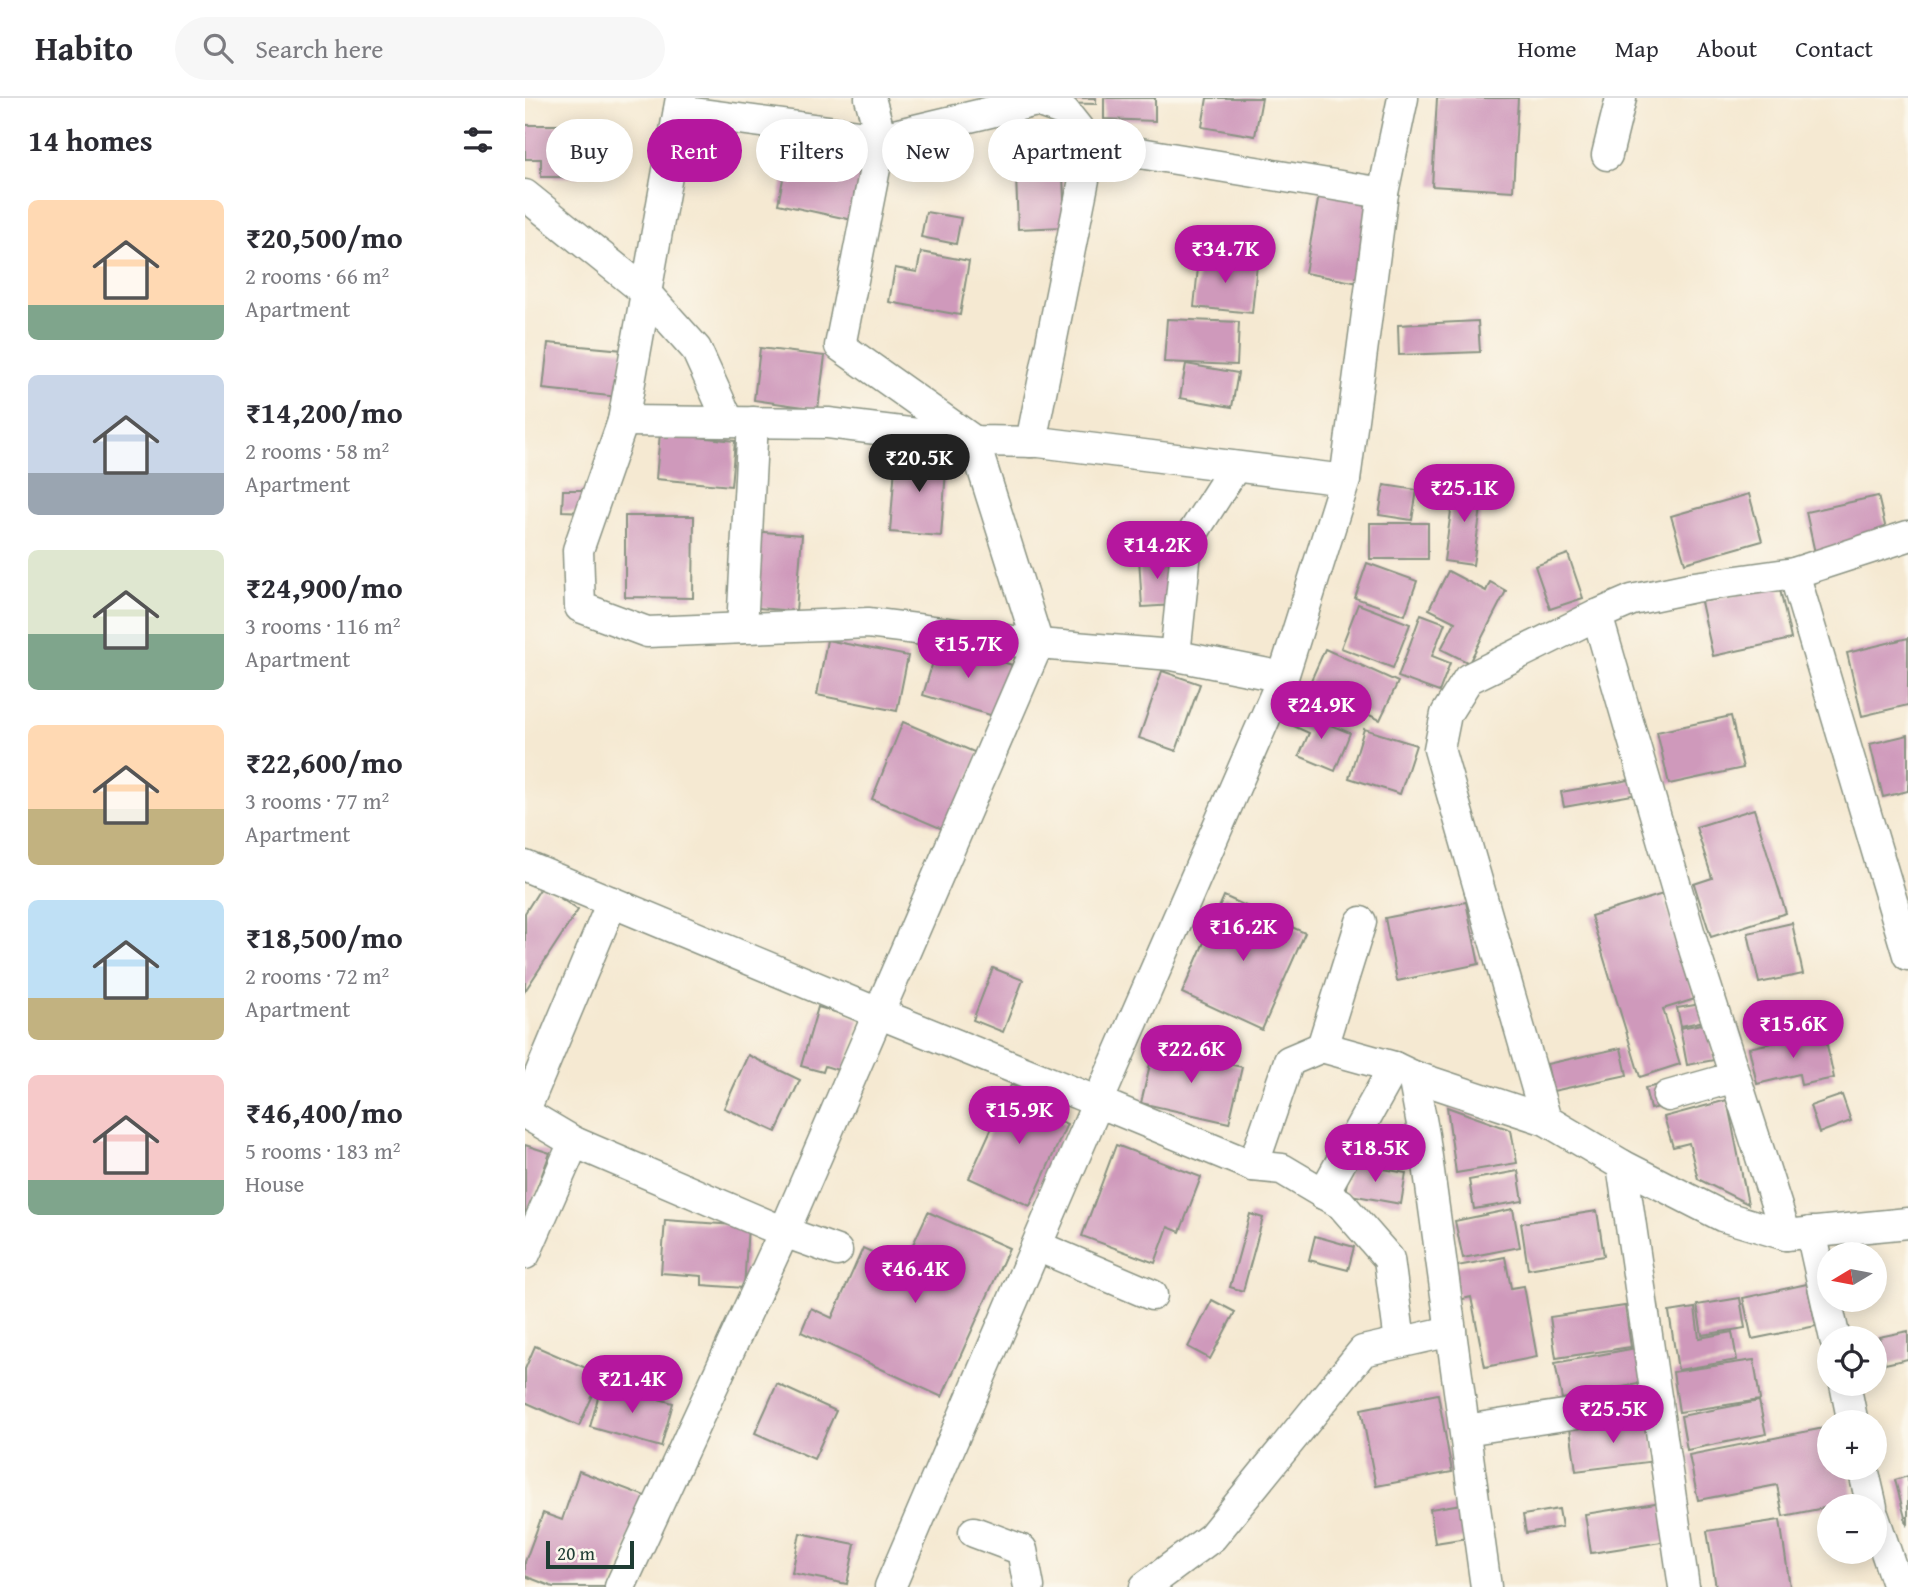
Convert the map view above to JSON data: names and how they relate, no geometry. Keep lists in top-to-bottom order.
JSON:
{
  "scale_bar": "20 m",
  "north": "left",
  "page": {
    "header": "Habito",
    "search": "Search here",
    "nav": [
      "Home",
      "Map",
      "About",
      "Contact"
    ],
    "heading": "14 homes",
    "chip": [
      "Buy",
      "Rent",
      "Filters",
      "New",
      "Apartment"
    ],
    "list": [
      {
        "name": "₹20,500/mo",
        "note": "2 rooms · 66 m² · Apartment"
      },
      {
        "name": "₹14,200/mo",
        "note": "2 rooms · 58 m² · Apartment"
      },
      {
        "name": "₹24,900/mo",
        "note": "3 rooms · 116 m² · Apartment"
      },
      {
        "name": "₹22,600/mo",
        "note": "3 rooms · 77 m² · Apartment"
      },
      {
        "name": "₹18,500/mo",
        "note": "2 rooms · 72 m² · Apartment"
      },
      {
        "name": "₹46,400/mo",
        "note": "5 rooms · 183 m² · House"
      }
    ],
    "price": [
      "₹34.7K",
      "₹20.5K",
      "₹25.1K",
      "₹14.2K",
      "₹15.7K",
      "₹24.9K",
      "₹16.2K",
      "₹15.6K",
      "₹22.6K",
      "₹15.9K",
      "₹18.5K",
      "₹46.4K",
      "₹21.4K",
      "₹25.5K"
    ],
    "map_buttons": ["+", "−"],
    "scale": "20 m"
  }
}
